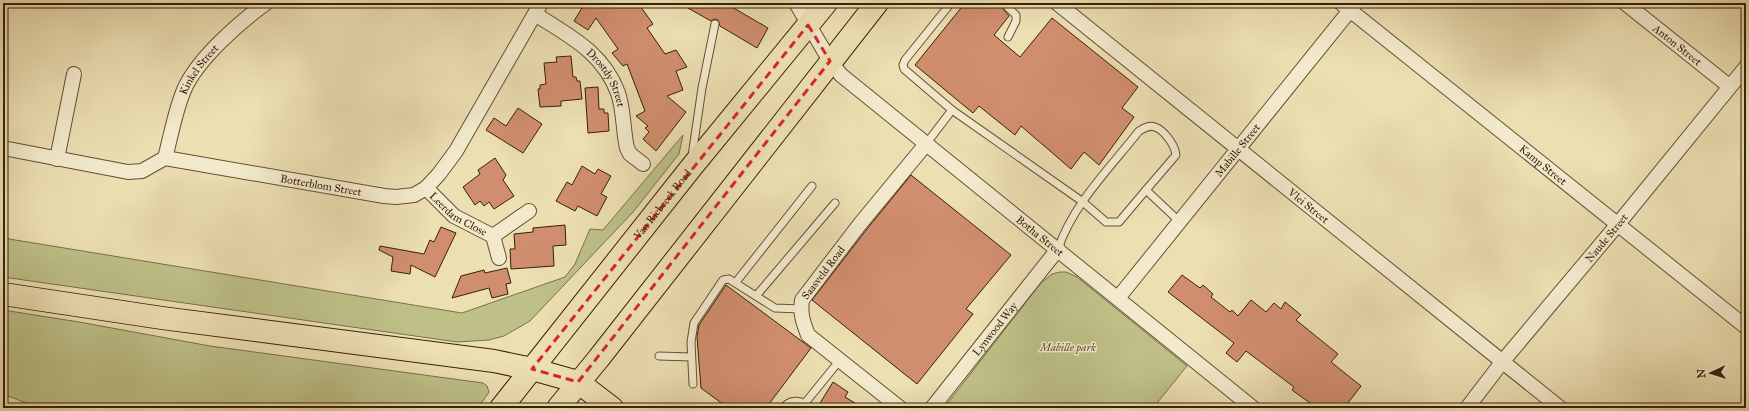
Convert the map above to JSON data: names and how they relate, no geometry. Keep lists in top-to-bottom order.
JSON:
{
  "streets": {
    "main road": ["Van Riebeeck Road"],
    "street": [
      "Anton Street",
      "Kinkel Street",
      "Drostdy Street",
      "Mabille Street",
      "Kamp Street",
      "Botterblom Street",
      "Vlei Street",
      "Leerdam Close",
      "Botha Street",
      "Naude Street",
      "Saasveld Road",
      "Lynwood Way"
    ]
  },
  "crossings": [
    ["Anton Street", "Naude Street"],
    ["Kinkel Street", "Botterblom Street"],
    ["Drostdy Street", "Botterblom Street"],
    ["Mabille Street", "Kamp Street"],
    ["Mabille Street", "Vlei Street"],
    ["Mabille Street", "Botha Street"],
    ["Kamp Street", "Naude Street"],
    ["Botterblom Street", "Leerdam Close"],
    ["Van Riebeeck Road", "Botha Street"],
    ["Vlei Street", "Naude Street"],
    ["Botha Street", "Saasveld Road"],
    ["Botha Street", "Lynwood Way"]
  ],
  "parks": ["Mabille park"],
  "north": "left"
}
